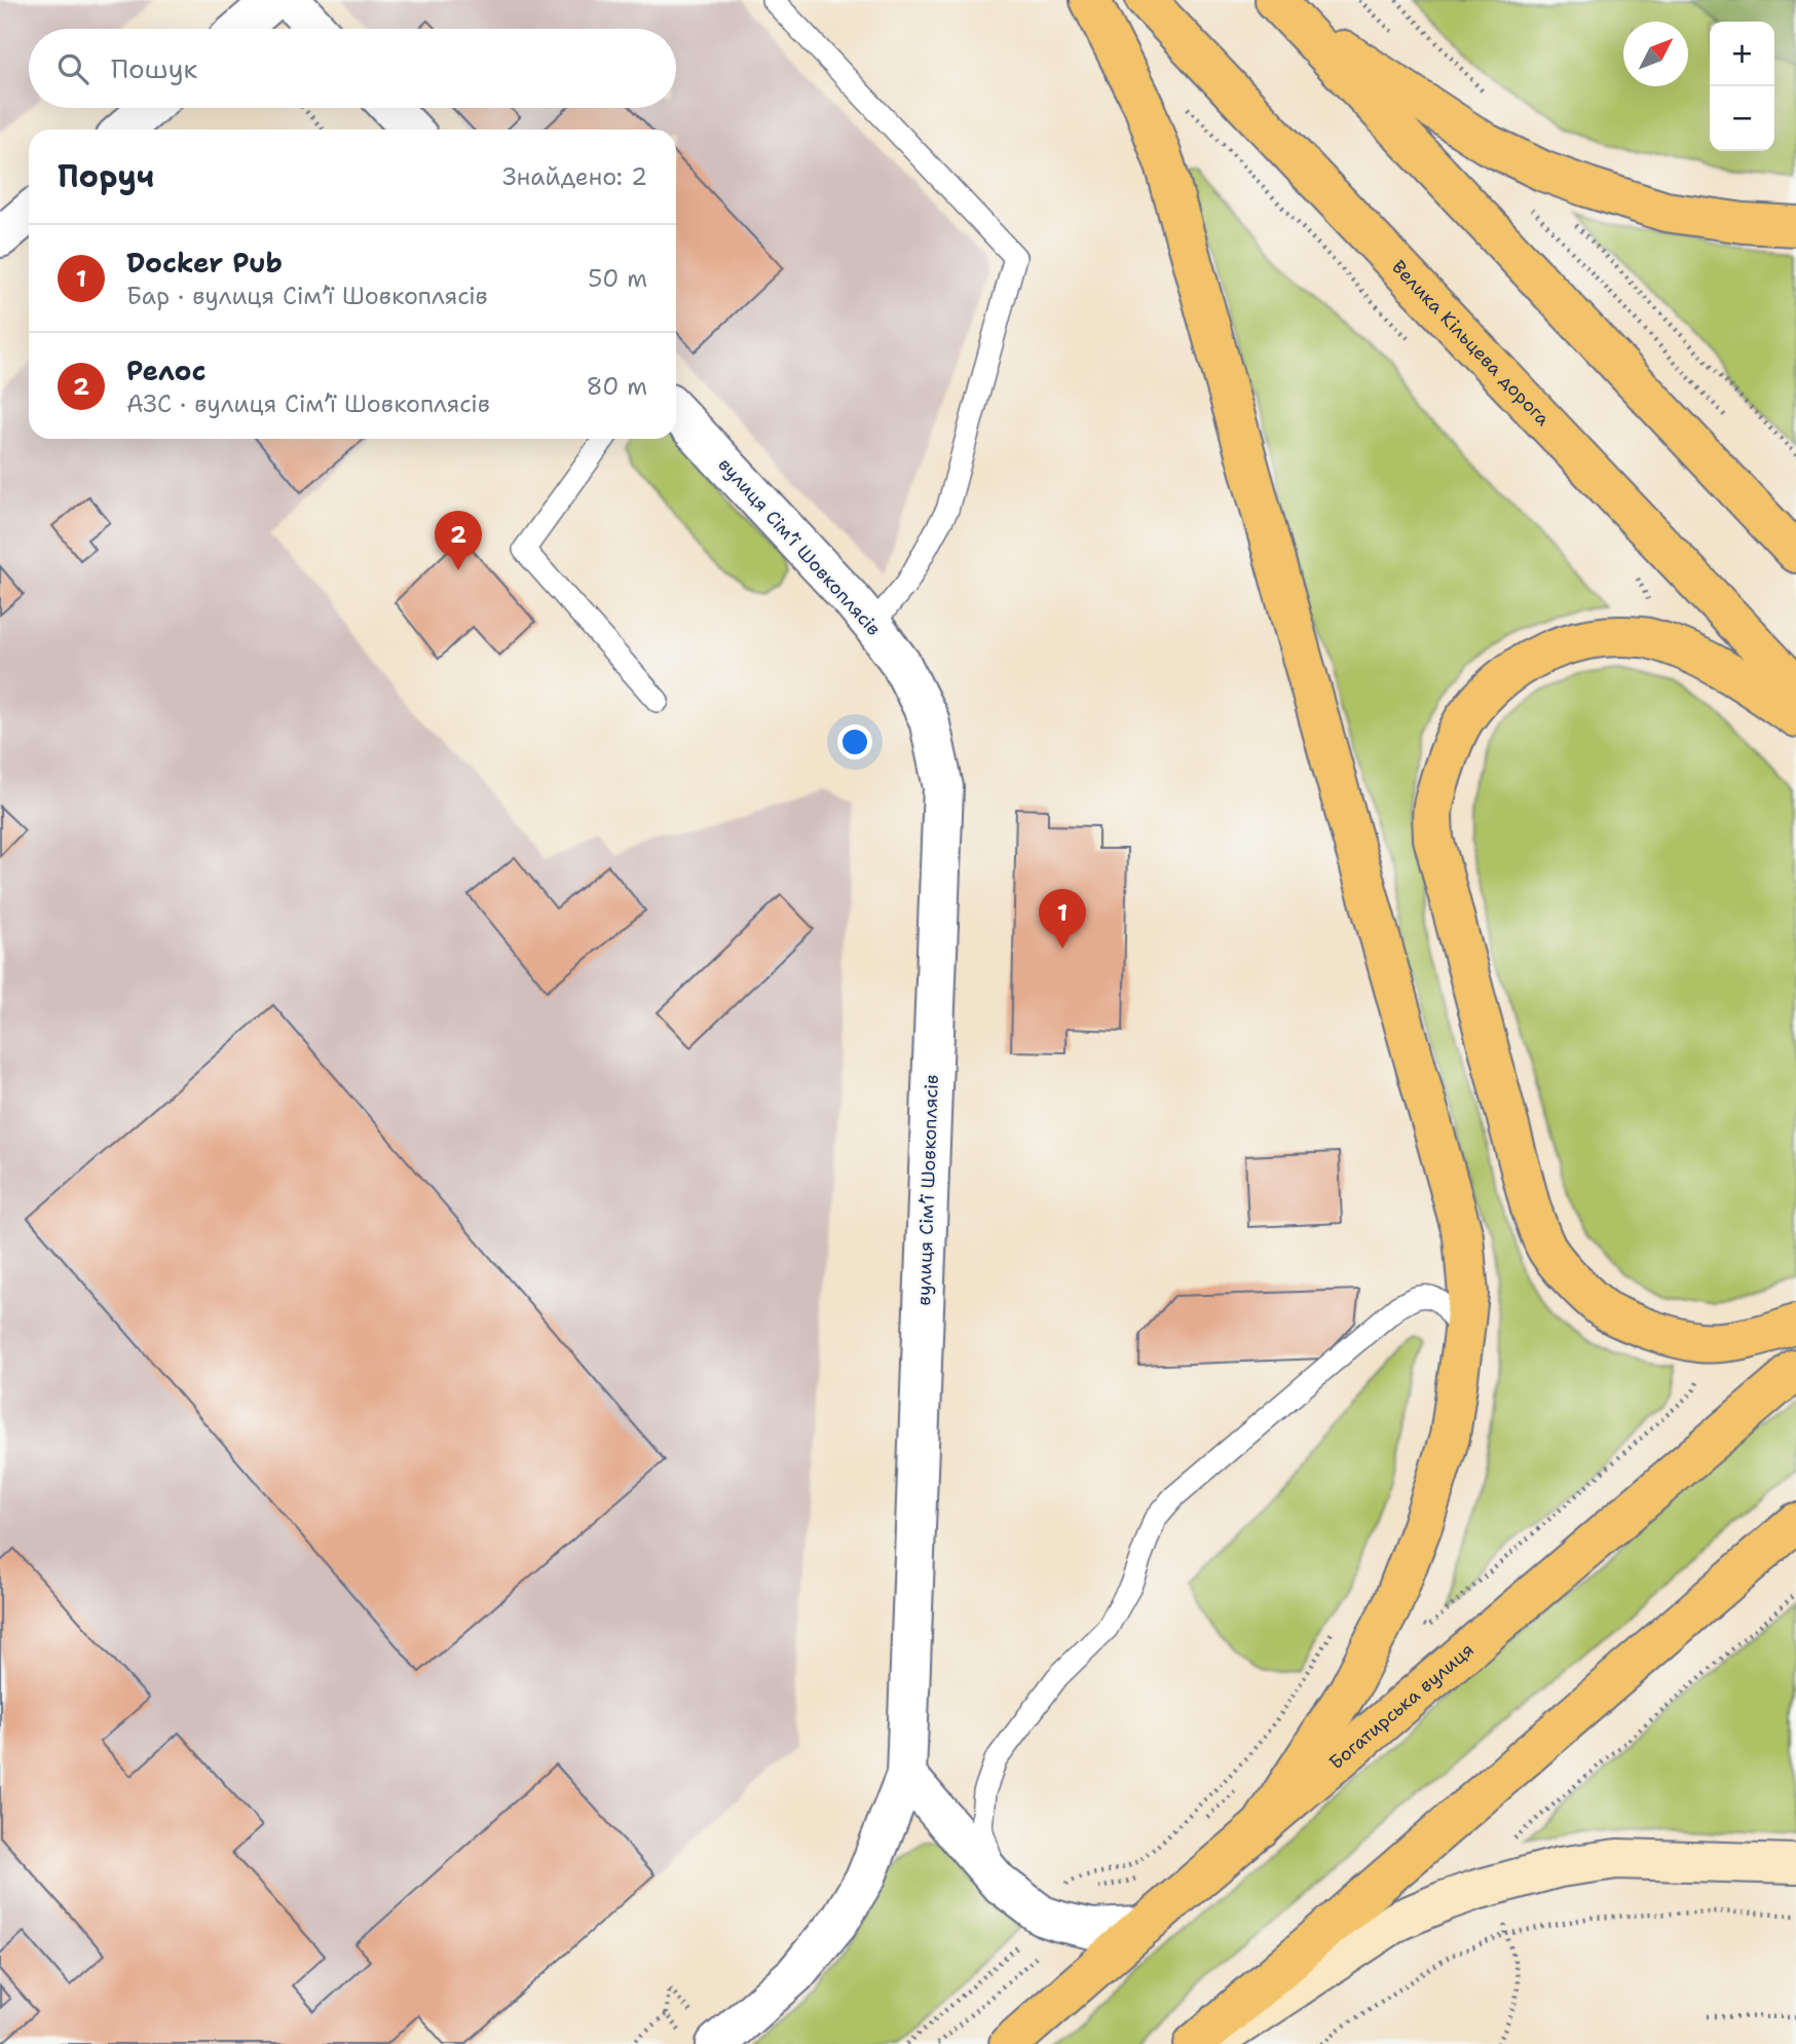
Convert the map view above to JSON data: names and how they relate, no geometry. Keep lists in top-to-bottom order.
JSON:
{
  "streets": {
    "main road": ["Велика Кільцева дорога", "Богатирська вулиця"],
    "street": ["вулиця Сімʼї Шовкоплясів"]
  },
  "north": "top right",
  "page": {
    "map_buttons": ["+", "−"],
    "search": "Пошук",
    "heading": ["Поруч", "Знайдено: 2"],
    "list": [
      {
        "mark": "1",
        "name": "Docker Pub",
        "note": "Бар · вулиця Сімʼї Шовкоплясів",
        "value": "50 m"
      },
      {
        "mark": "2",
        "name": "Релос",
        "note": "АЗС · вулиця Сімʼї Шовкоплясів",
        "value": "80 m"
      }
    ],
    "pins": ["2", "1"]
  }
}
